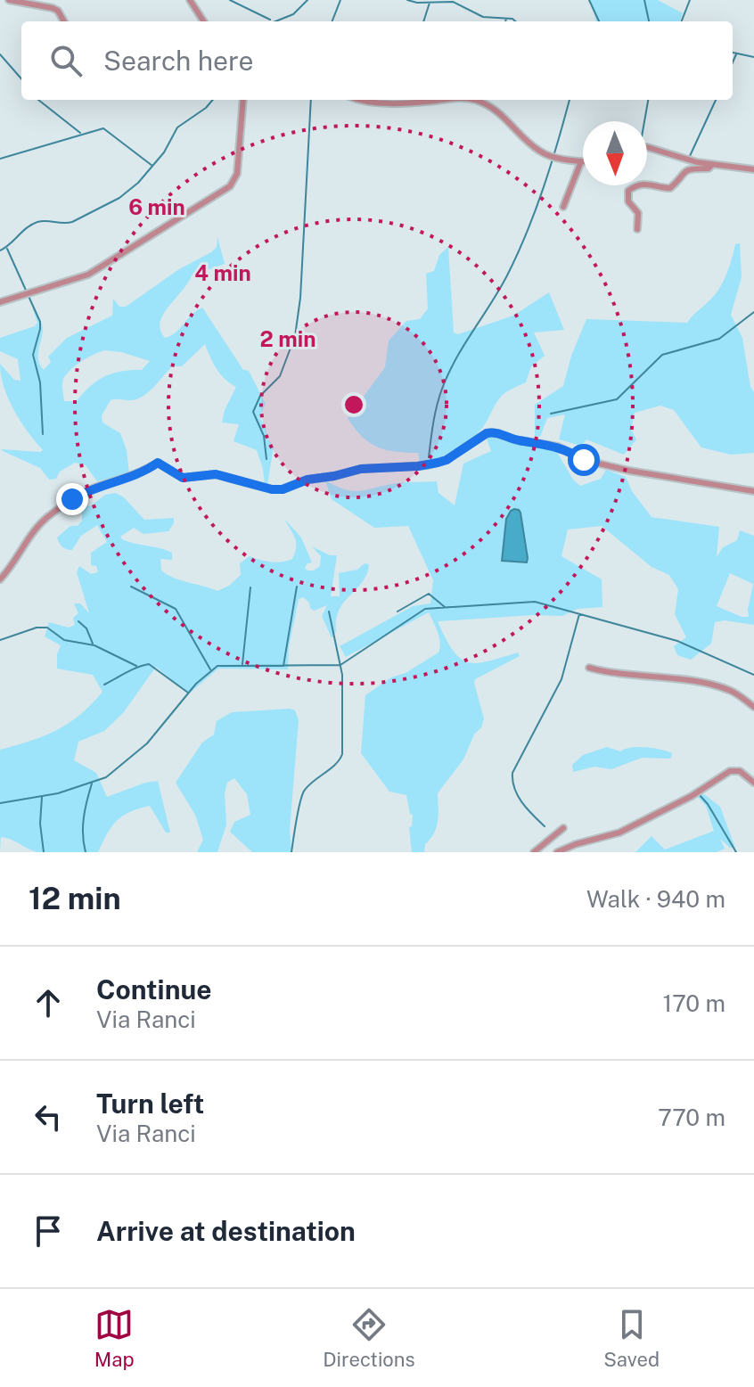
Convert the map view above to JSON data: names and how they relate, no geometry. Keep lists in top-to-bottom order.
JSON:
{
  "north": "bottom",
  "page": {
    "search": "Search here",
    "heading": ["12 min", "Walk · 940 m"],
    "list": [
      ["Continue", "Via Ranci", "170 m"],
      ["Turn left", "Via Ranci", "770 m"],
      "Arrive at destination"
    ],
    "nav": ["Map", "Directions", "Saved"]
  },
  "rings": ["6 min", "4 min", "2 min"]
}
